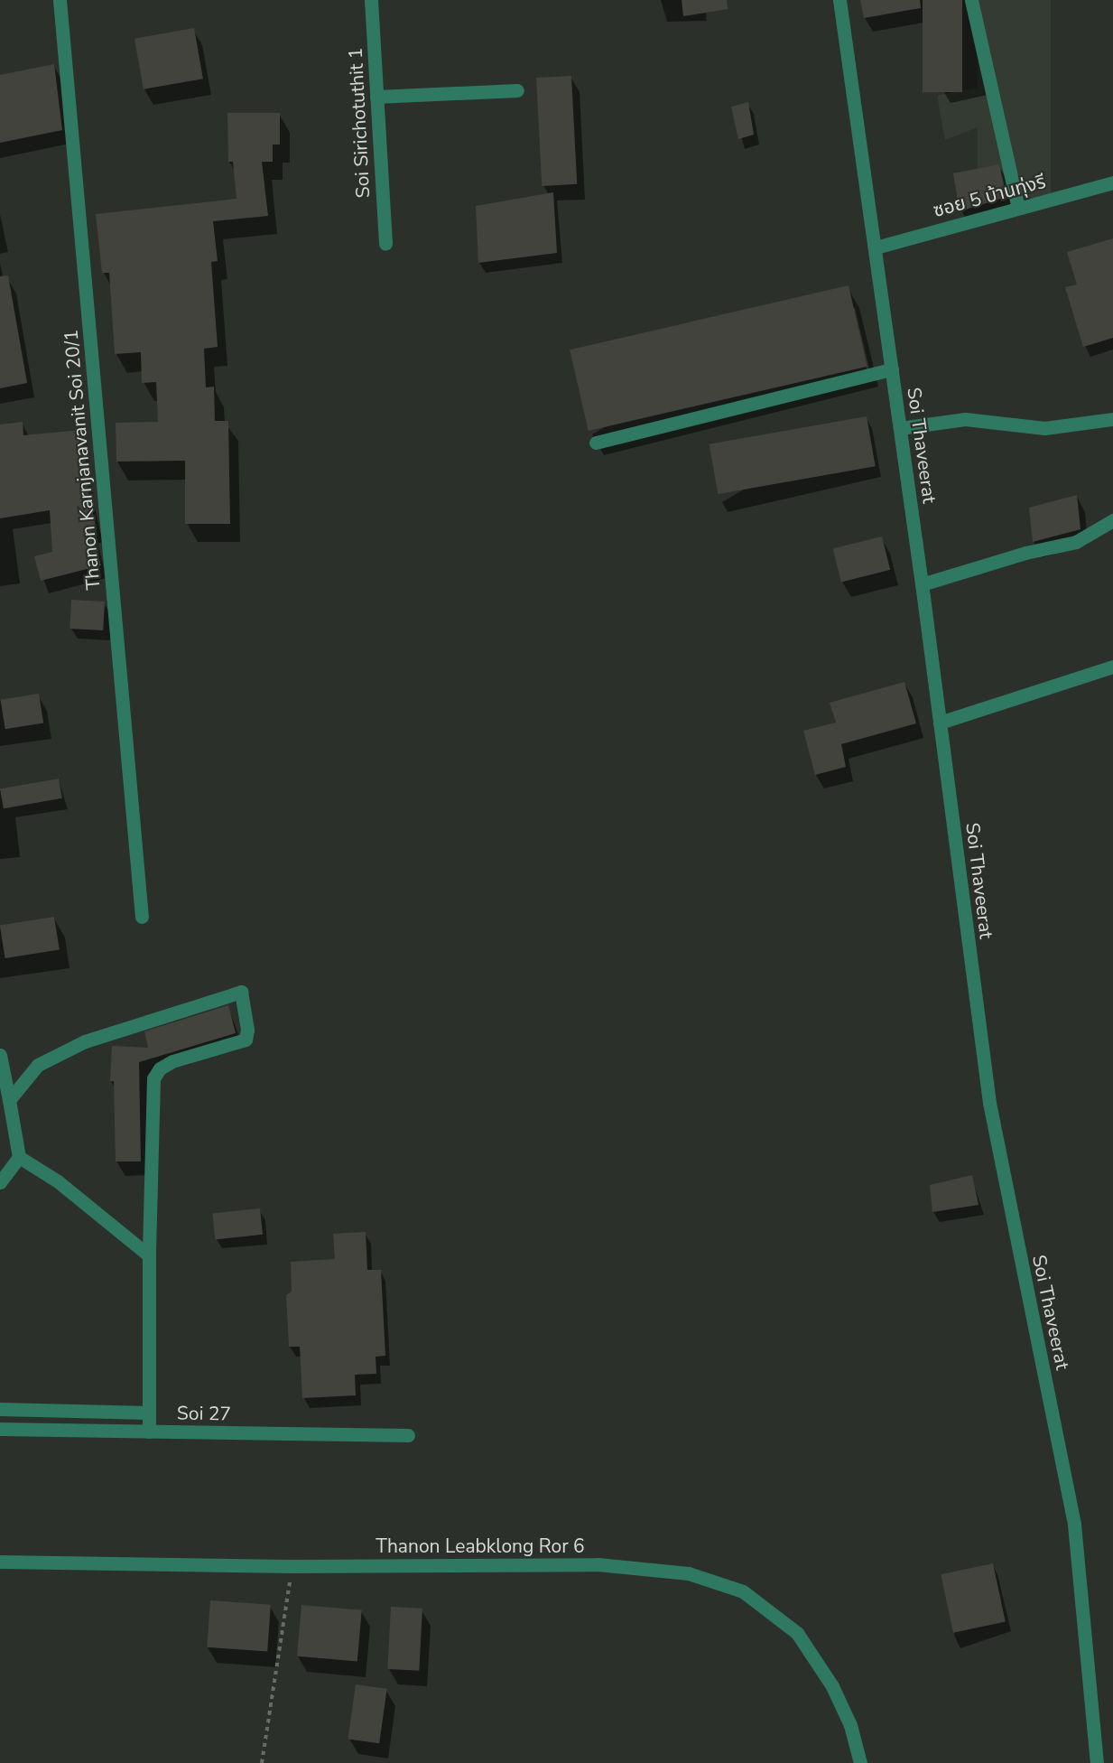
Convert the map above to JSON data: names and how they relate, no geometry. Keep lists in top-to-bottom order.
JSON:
{
  "streets": {
    "street": [
      "Soi Sirichotuthit 1",
      "ซอย 5 บ้านทุ่งรี",
      "Soi Thaveerat",
      "Thanon Karnjanavanit Soi 20/1",
      "Soi 27",
      "Thanon Leabklong Ror 6"
    ]
  },
  "crossings": [
    ["ซอย 5 บ้านทุ่งรี", "Soi Thaveerat"]
  ]
}
